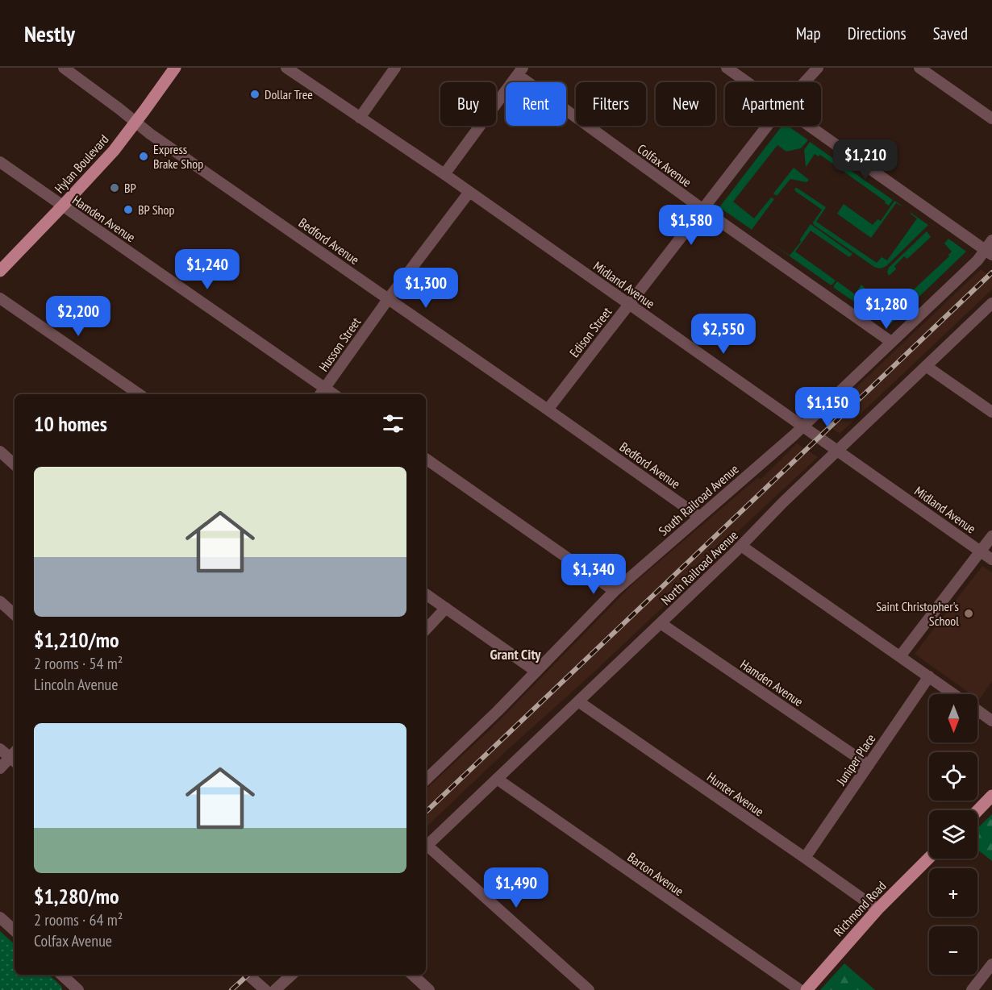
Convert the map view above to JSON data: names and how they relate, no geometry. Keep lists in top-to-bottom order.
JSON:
{
  "streets": {
    "main road": ["Hylan Boulevard", "Richmond Road"],
    "street": [
      "Colfax Avenue",
      "Hamden Avenue",
      "Bedford Avenue",
      "Midland Avenue",
      "Edison Street",
      "Husson Street",
      "South Railroad Avenue",
      "North Railroad Avenue",
      "Juniper Place",
      "Hunter Avenue",
      "Barton Avenue"
    ]
  },
  "crossings": [
    ["Hylan Boulevard", "Hamden Avenue"],
    ["Hylan Boulevard", "Bedford Avenue"],
    ["Colfax Avenue", "Edison Street"],
    ["Colfax Avenue", "South Railroad Avenue"],
    ["Hamden Avenue", "Husson Street"],
    ["Hamden Avenue", "North Railroad Avenue"],
    ["Hamden Avenue", "Juniper Place"],
    ["Bedford Avenue", "Edison Street"],
    ["Bedford Avenue", "Husson Street"],
    ["Bedford Avenue", "South Railroad Avenue"],
    ["Midland Avenue", "Edison Street"],
    ["Midland Avenue", "Husson Street"],
    ["Midland Avenue", "South Railroad Avenue"],
    ["Midland Avenue", "North Railroad Avenue"],
    ["North Railroad Avenue", "Hunter Avenue"],
    ["North Railroad Avenue", "Barton Avenue"],
    ["Juniper Place", "Hunter Avenue"],
    ["Hunter Avenue", "Richmond Road"]
  ],
  "districts": ["Grant City"],
  "places": [
    "Dollar Tree",
    "Express Brake Shop",
    "BP",
    "BP Shop",
    "Saint Christopher's School"
  ],
  "north": "bottom",
  "page": {
    "header": "Nestly",
    "nav": ["Map", "Directions", "Saved"],
    "chip": [
      "Buy",
      "Rent",
      "Filters",
      "New",
      "Apartment"
    ],
    "price": [
      "$1,210",
      "$1,580",
      "$1,240",
      "$1,300",
      "$1,280",
      "$2,200",
      "$2,550",
      "$1,150",
      "$1,340",
      "$1,490"
    ],
    "heading": "10 homes",
    "list": [
      {
        "name": "$1,210/mo",
        "note": "2 rooms · 54 m² · Lincoln Avenue"
      },
      {
        "name": "$1,280/mo",
        "note": "2 rooms · 64 m² · Colfax Avenue"
      }
    ],
    "map_buttons": ["+", "−"]
  }
}
